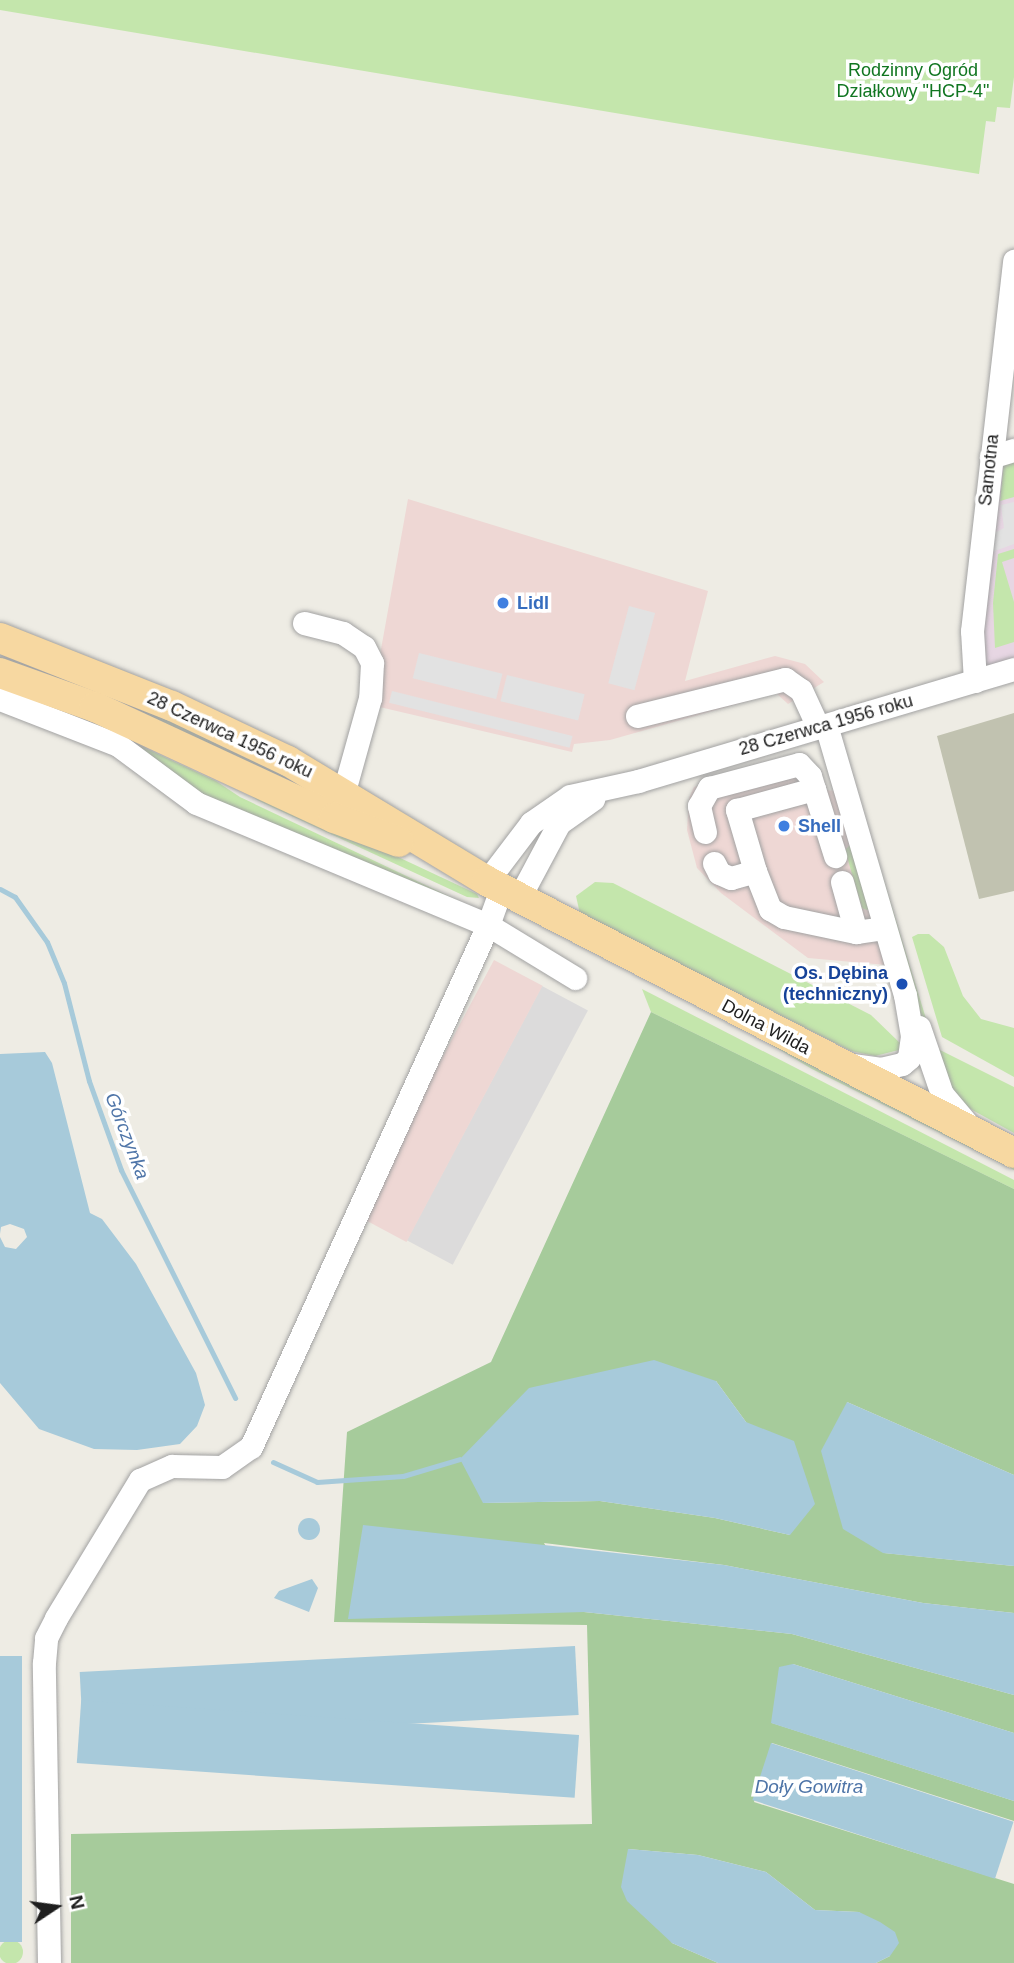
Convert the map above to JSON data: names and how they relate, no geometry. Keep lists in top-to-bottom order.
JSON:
{
  "streets": {
    "main road": ["28 Czerwca 1956 roku", "Dolna Wilda"],
    "street": ["Samotna"]
  },
  "crossings": [
    ["Samotna", "28 Czerwca 1956 roku"],
    ["28 Czerwca 1956 roku", "Dolna Wilda"]
  ],
  "water": ["Górczynka", "Doły Gowitra"],
  "parks": ["Rodzinny Ogród Działkowy \"HCP-4\""],
  "places": ["Lidl", "Shell", "Os. Dębina (techniczny)"],
  "north": "right"
}
